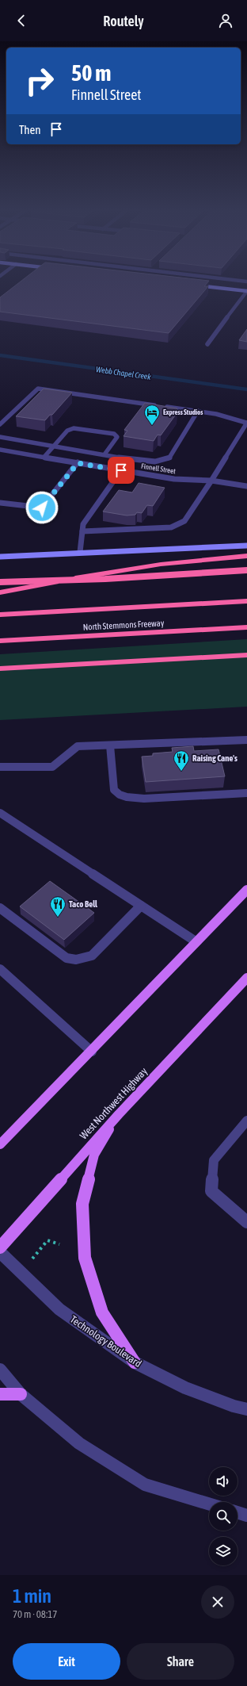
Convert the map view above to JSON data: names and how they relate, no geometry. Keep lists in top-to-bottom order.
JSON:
{
  "streets": {
    "highway": ["North Stemmons Freeway"],
    "main road": ["West Northwest Highway"],
    "street": ["Finnell Street", "Technology Boulevard"]
  },
  "water": ["Webb Chapel Creek"],
  "places": {
    "hotel": ["Express Studios"],
    "restaurant": ["Raising Cane's", "Taco Bell"]
  },
  "page": {
    "header": "Routely",
    "turn": ["50 m", "Finnell Street"],
    "then": "Then",
    "heading": ["1 min", "70 m · 08:17"],
    "buttons": ["Exit", "Share"]
  }
}
